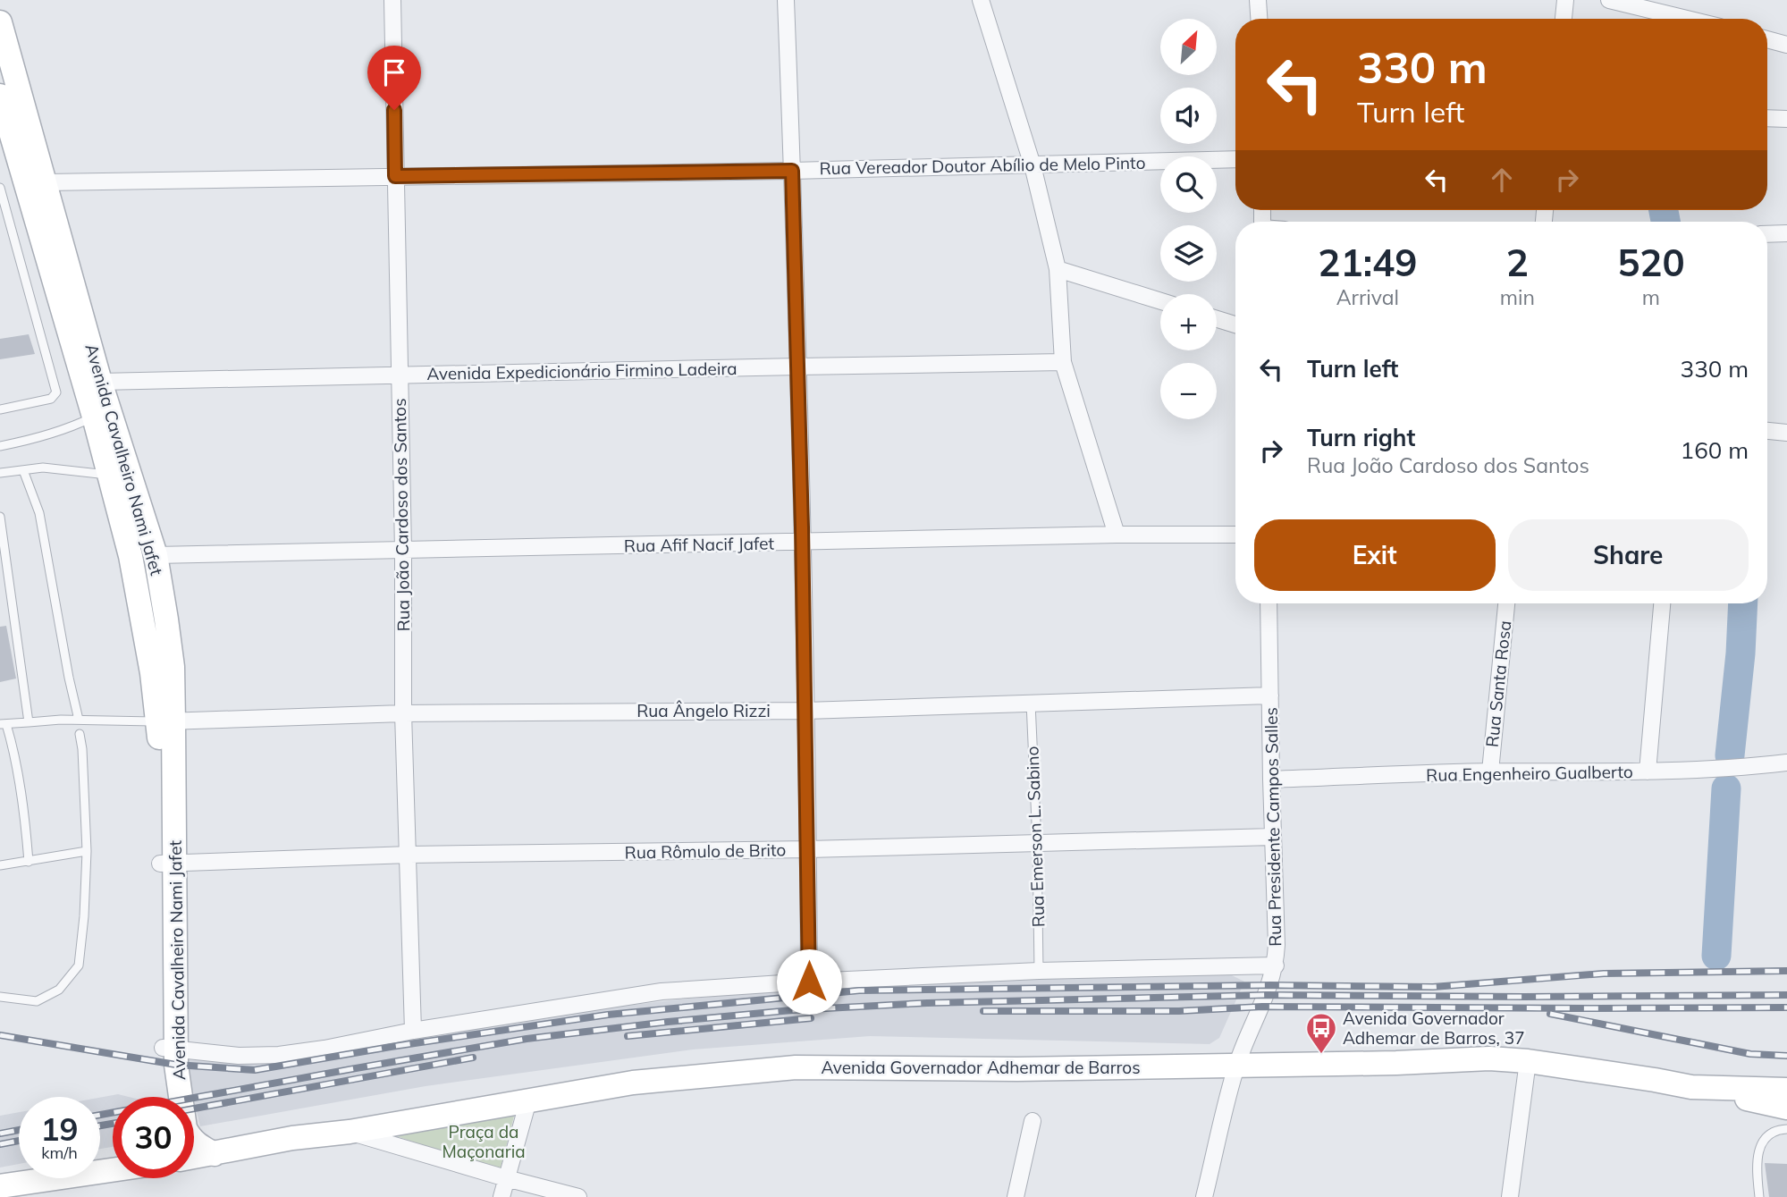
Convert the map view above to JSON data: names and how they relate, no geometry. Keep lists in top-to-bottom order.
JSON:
{
  "streets": {
    "main road": ["Avenida Cavalheiro Nami Jafet", "Avenida Governador Adhemar de Barros"],
    "street": [
      "Rua Vereador Doutor Abílio de Melo Pinto",
      "Avenida Expedicionário Firmino Ladeira",
      "Rua João Cardoso dos Santos",
      "Rua Afif Nacif Jafet",
      "Rua Santa Rosa",
      "Rua Ângelo Rizzi",
      "Rua Engenheiro Gualberto",
      "Rua Presidente Campos Salles",
      "Rua Rômulo de Brito"
    ],
    "lane": ["Rua Emerson L. Sabino"]
  },
  "crossings": [
    ["Rua Vereador Doutor Abílio de Melo Pinto", "Avenida Cavalheiro Nami Jafet"],
    ["Rua Vereador Doutor Abílio de Melo Pinto", "Rua João Cardoso dos Santos"],
    ["Avenida Expedicionário Firmino Ladeira", "Avenida Cavalheiro Nami Jafet"],
    ["Avenida Expedicionário Firmino Ladeira", "Rua João Cardoso dos Santos"],
    ["Avenida Cavalheiro Nami Jafet", "Rua Afif Nacif Jafet"],
    ["Avenida Cavalheiro Nami Jafet", "Rua Ângelo Rizzi"],
    ["Avenida Cavalheiro Nami Jafet", "Rua Rômulo de Brito"],
    ["Avenida Cavalheiro Nami Jafet", "Avenida Governador Adhemar de Barros"],
    ["Rua João Cardoso dos Santos", "Rua Afif Nacif Jafet"],
    ["Rua João Cardoso dos Santos", "Rua Ângelo Rizzi"],
    ["Rua João Cardoso dos Santos", "Rua Rômulo de Brito"],
    ["Rua Santa Rosa", "Rua Engenheiro Gualberto"],
    ["Rua Ângelo Rizzi", "Rua Presidente Campos Salles"],
    ["Rua Ângelo Rizzi", "Rua Emerson L. Sabino"],
    ["Rua Engenheiro Gualberto", "Rua Presidente Campos Salles"],
    ["Rua Presidente Campos Salles", "Rua Rômulo de Brito"],
    ["Rua Presidente Campos Salles", "Avenida Governador Adhemar de Barros"],
    ["Rua Emerson L. Sabino", "Rua Rômulo de Brito"]
  ],
  "parks": ["Praça da Maçonaria"],
  "places": {
    "bus stop": ["Avenida Governador Adhemar de Barros, 37"]
  },
  "north": "top right",
  "page": {
    "map_buttons": ["+", "−"],
    "turn": ["330 m", "Turn left"],
    "eta": [
      "21:49",
      "Arrival",
      "2",
      "min",
      "520",
      "m"
    ],
    "list": [
      {
        "name": "Turn left",
        "value": "330 m"
      },
      {
        "name": "Turn right",
        "note": "Rua João Cardoso dos Santos",
        "value": "160 m"
      }
    ],
    "buttons": ["Exit", "Share"],
    "speed": "19 km/h",
    "limit": "30"
  }
}
